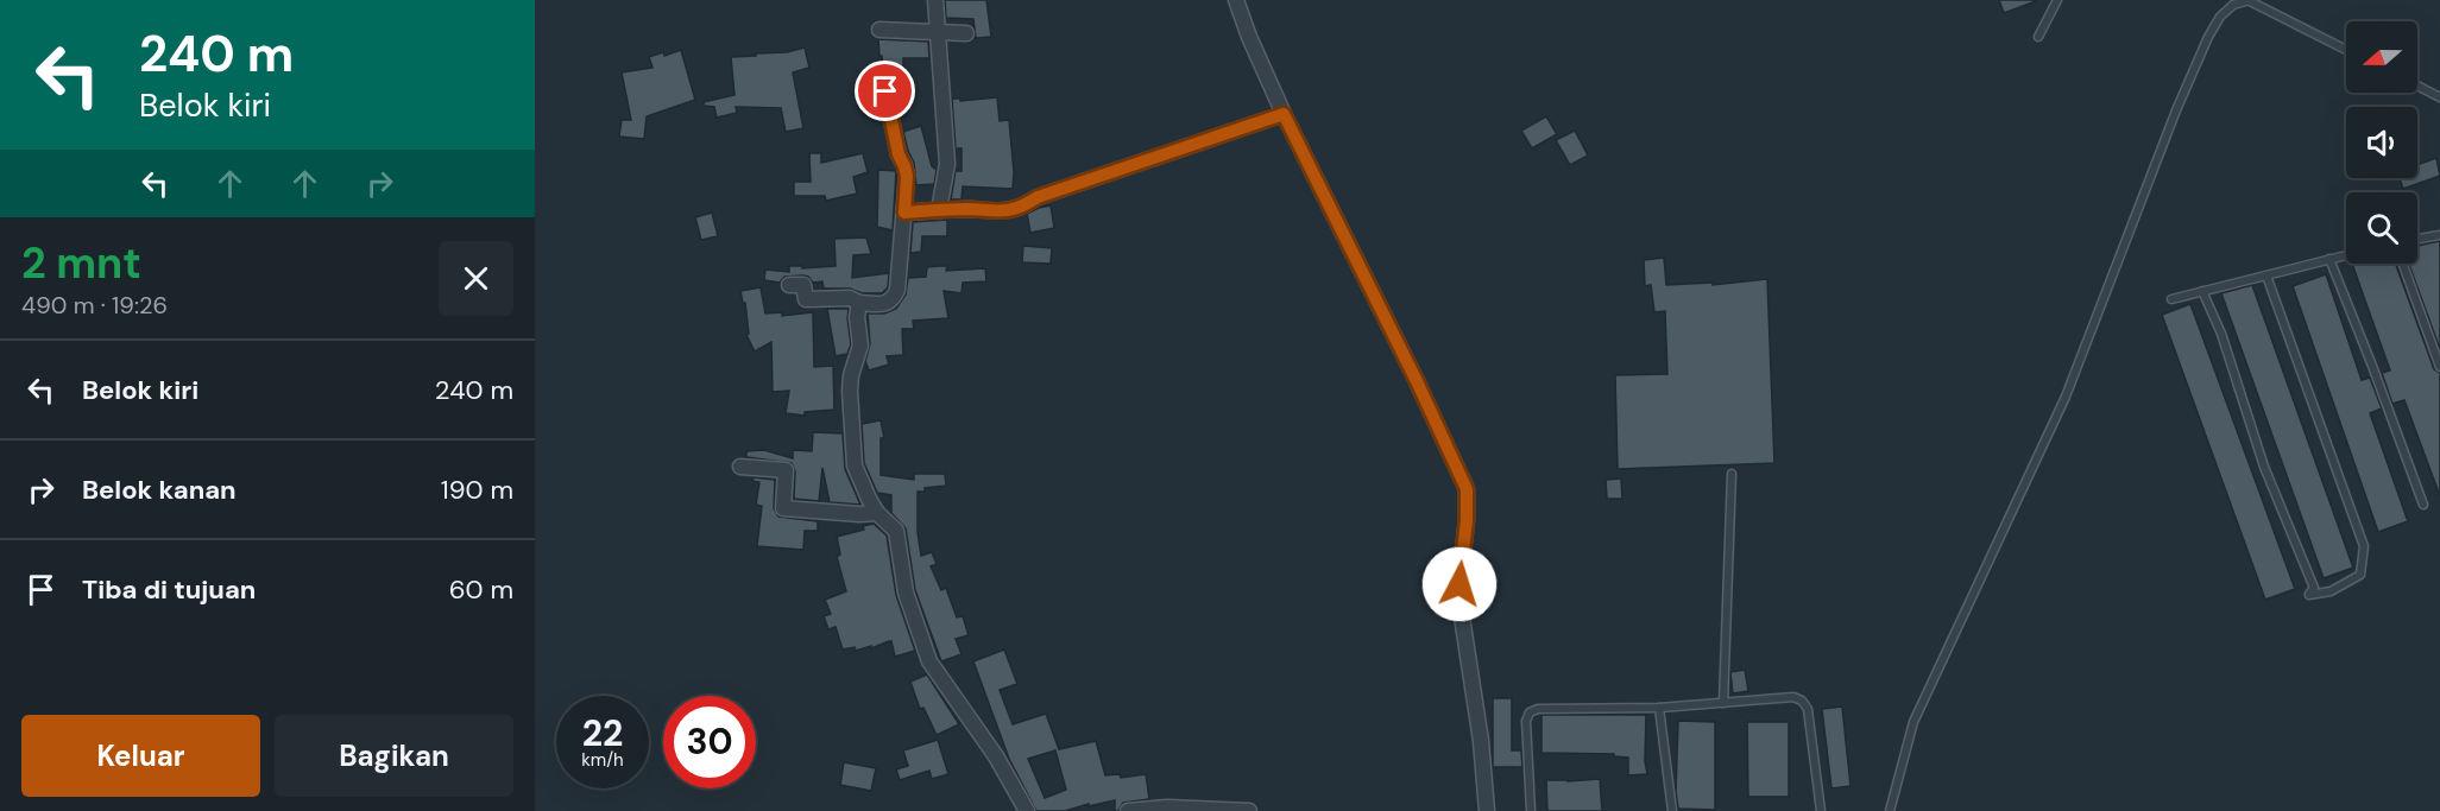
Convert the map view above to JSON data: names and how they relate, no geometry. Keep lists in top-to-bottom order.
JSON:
{
  "north": "left",
  "page": {
    "turn": ["240 m", "Belok kiri"],
    "heading": ["2 mnt", "490 m · 19:26"],
    "list": [
      {
        "name": "Belok kiri",
        "value": "240 m"
      },
      {
        "name": "Belok kanan",
        "value": "190 m"
      },
      {
        "name": "Tiba di tujuan",
        "value": "60 m"
      }
    ],
    "speed": "22 km/h",
    "limit": "30",
    "buttons": ["Keluar", "Bagikan"]
  }
}
